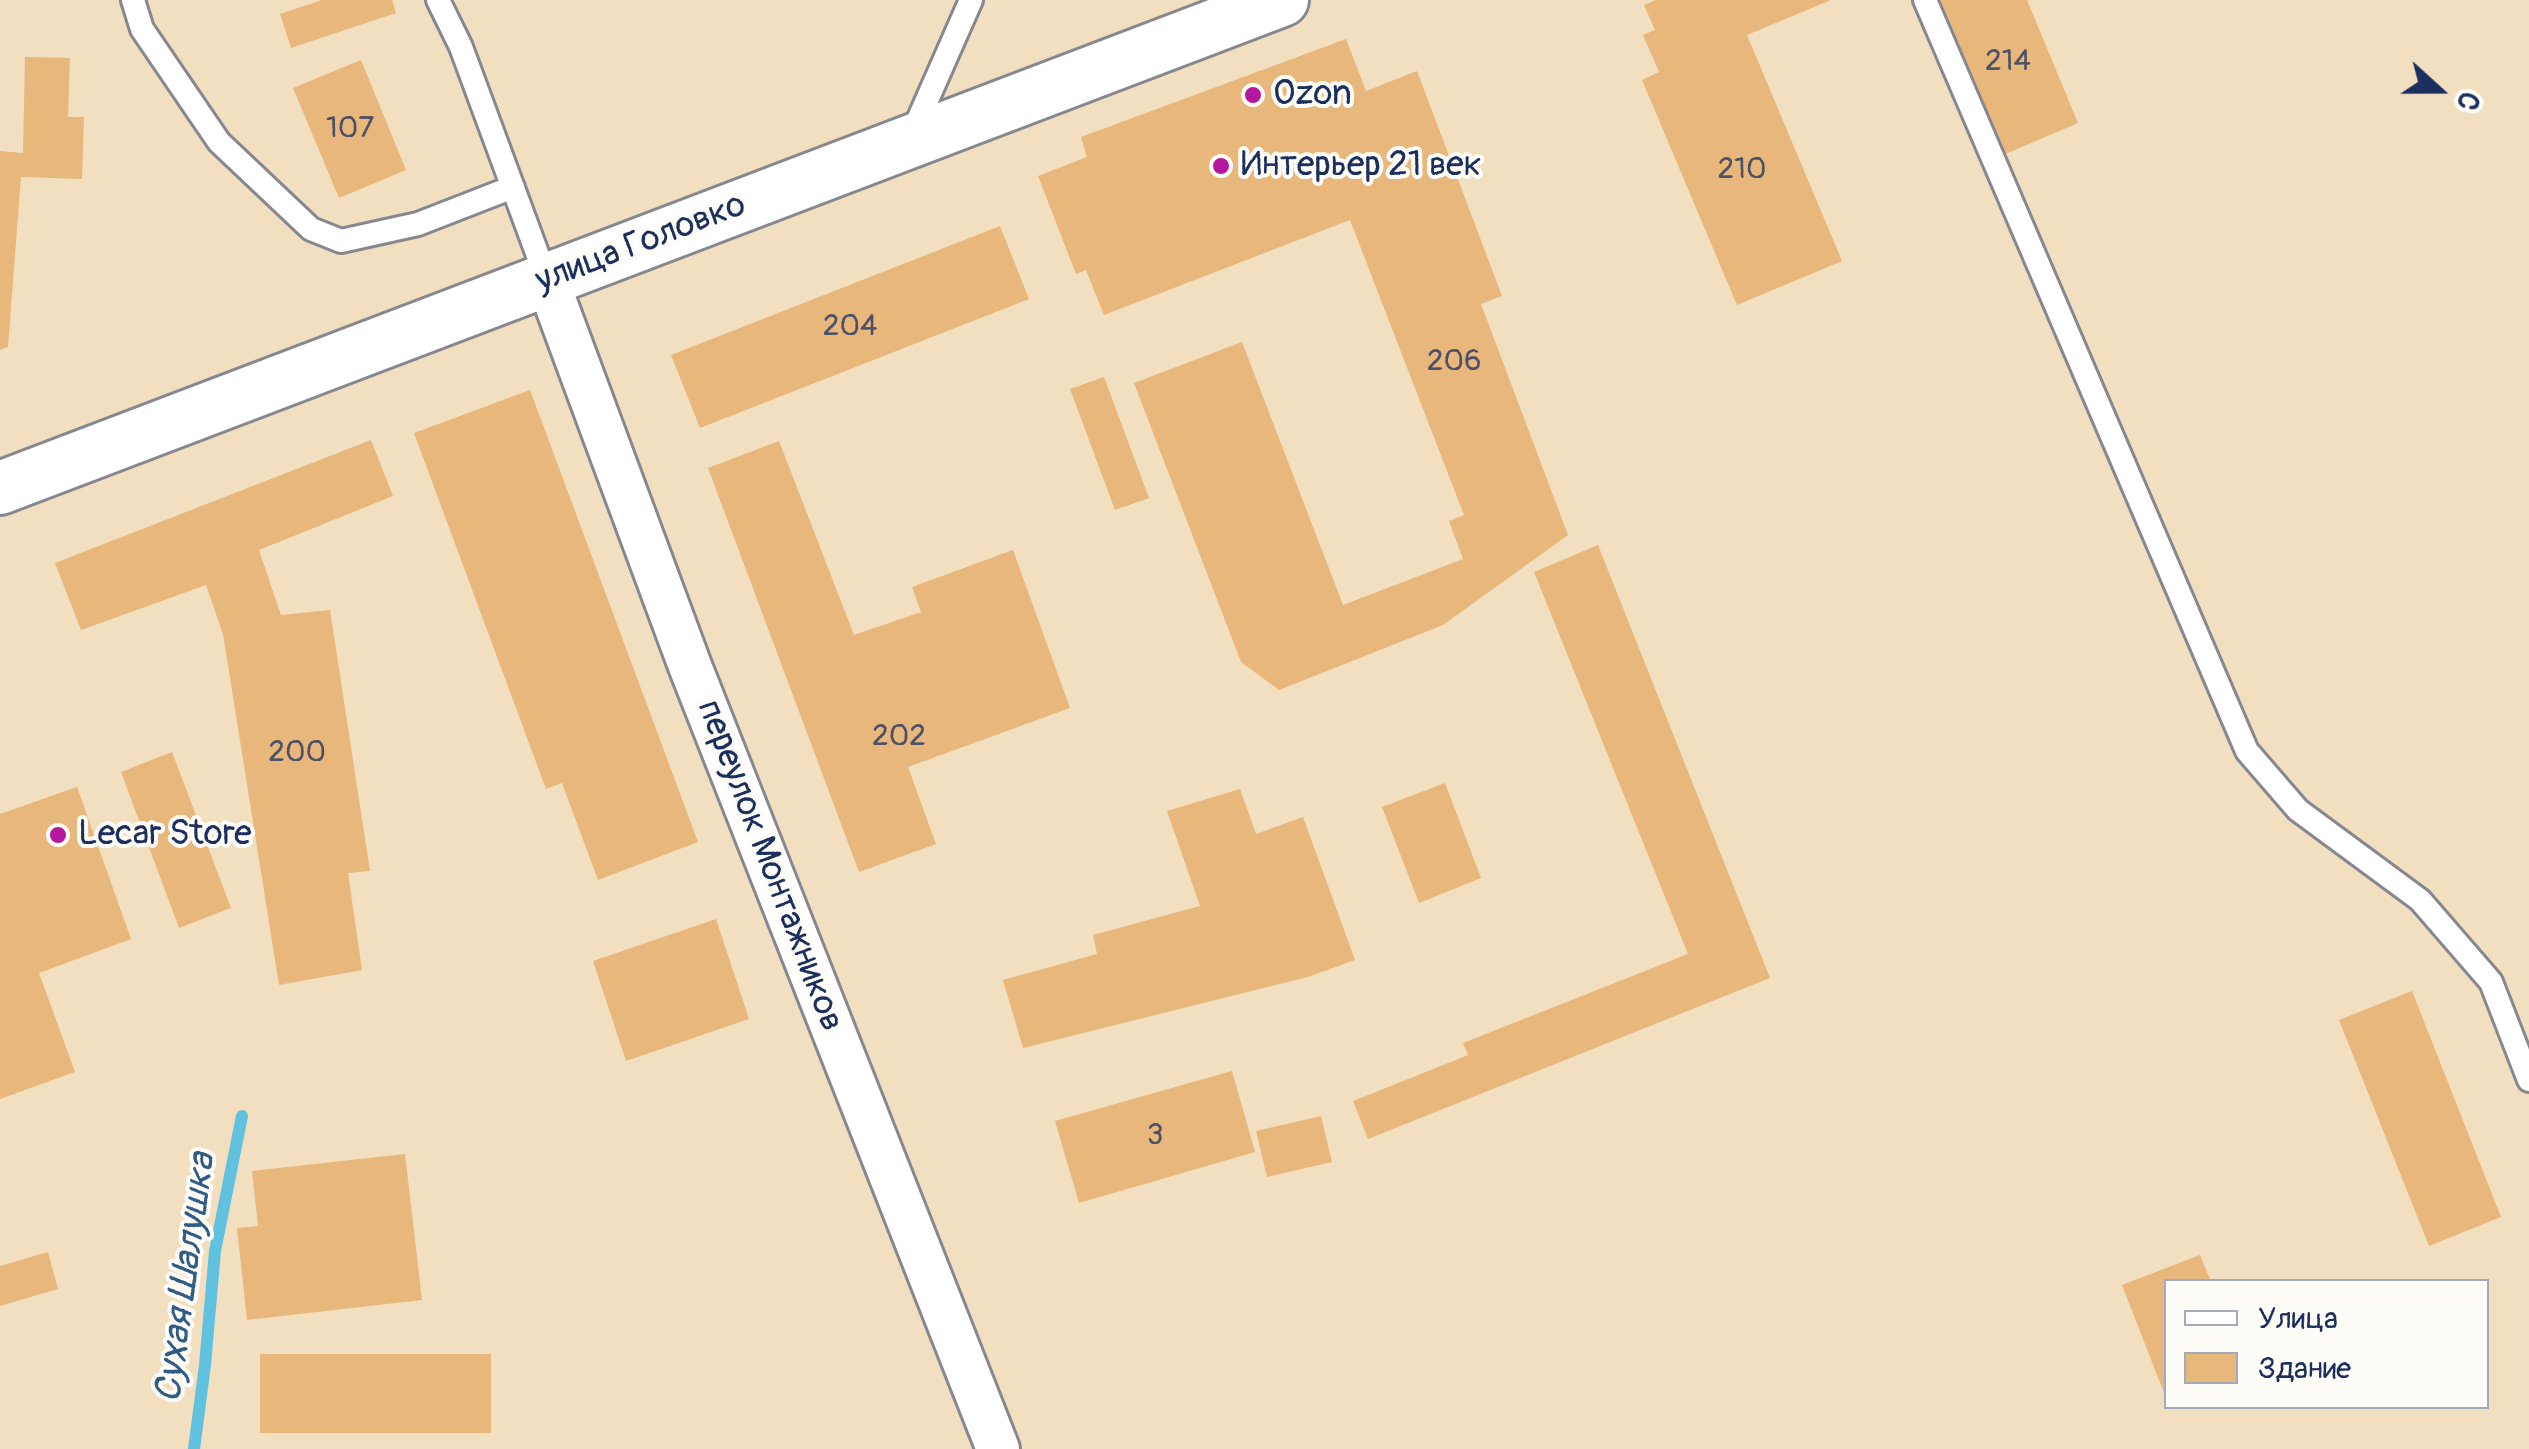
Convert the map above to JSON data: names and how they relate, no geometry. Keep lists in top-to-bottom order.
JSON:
{
  "streets": {
    "street": ["улица Головко", "переулок Монтажников"]
  },
  "crossings": [
    ["улица Головко", "переулок Монтажников"]
  ],
  "water": ["Сухая Шалушка"],
  "places": ["Ozon", "Интерьер 21 век", "Lecar Store"],
  "house_numbers": [
    "214",
    "107",
    "210",
    "204",
    "206",
    "202",
    "200",
    "3"
  ],
  "legend": ["Улица", "Здание"],
  "north": "right"
}
